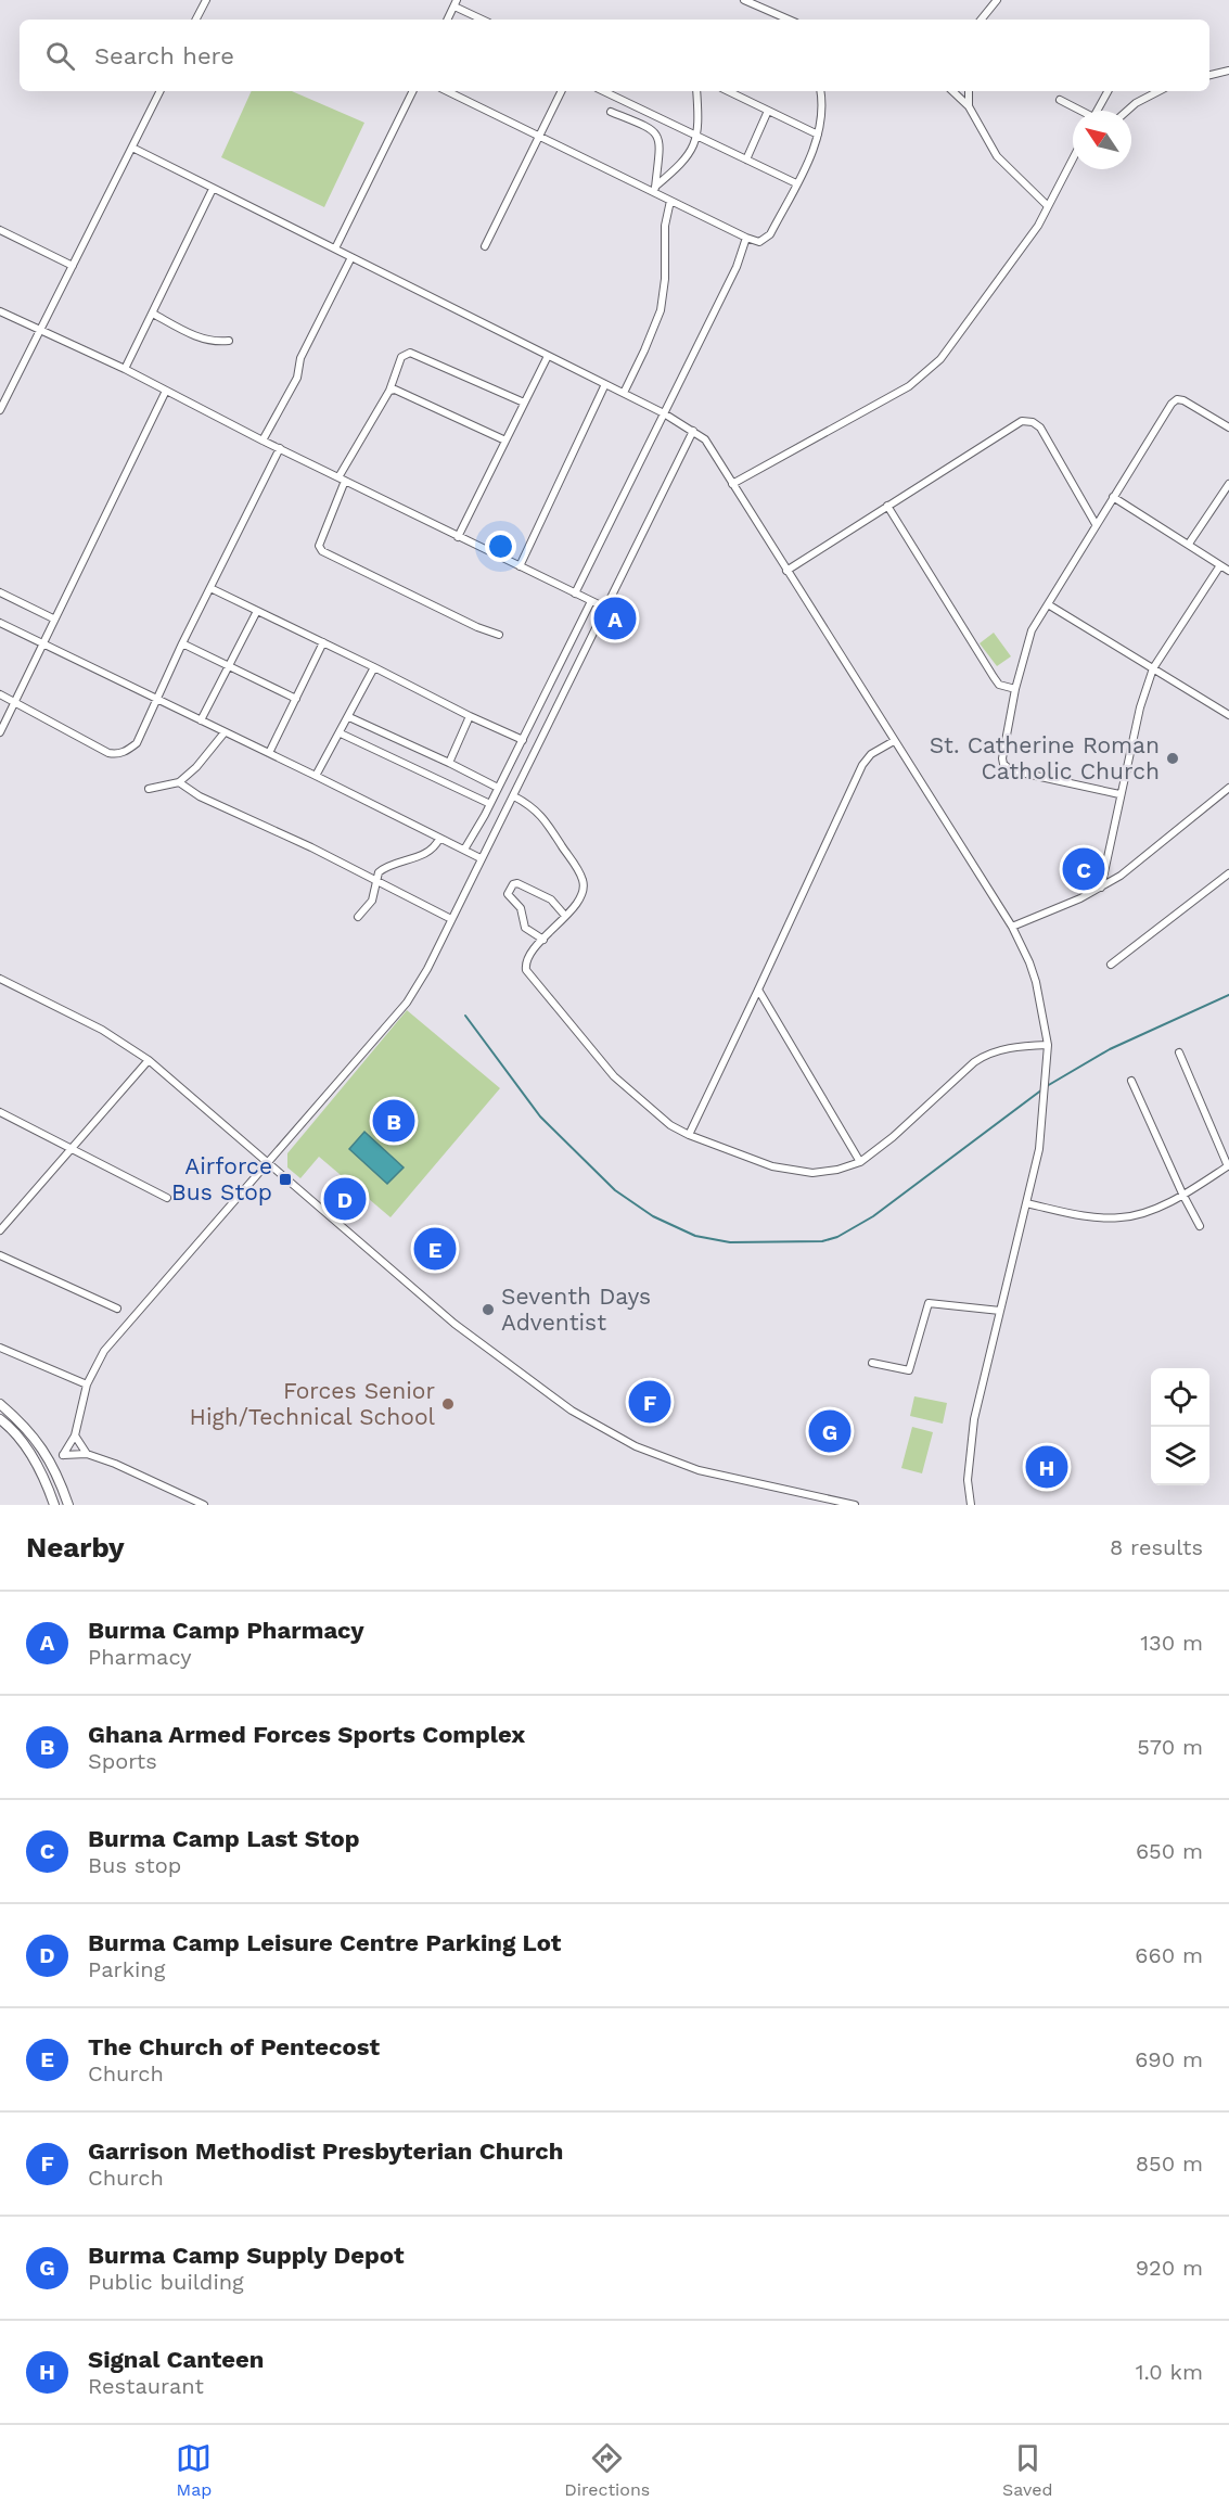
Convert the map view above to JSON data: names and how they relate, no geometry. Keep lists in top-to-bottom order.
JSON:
{
  "places": {
    "other": ["St. Catherine Roman Catholic Church", "Seventh Days Adventist", "Forces Senior High/Technical School"],
    "transit": ["Airforce Bus Stop"]
  },
  "north": "top left",
  "page": {
    "search": "Search here",
    "pins": [
      "A",
      "C",
      "B",
      "D",
      "E",
      "F",
      "G",
      "H"
    ],
    "heading": ["Nearby", "8 results"],
    "list": [
      {
        "mark": "A",
        "name": "Burma Camp Pharmacy",
        "note": "Pharmacy",
        "value": "130 m"
      },
      {
        "mark": "B",
        "name": "Ghana Armed Forces Sports Complex",
        "note": "Sports",
        "value": "570 m"
      },
      {
        "mark": "C",
        "name": "Burma Camp Last Stop",
        "note": "Bus stop",
        "value": "650 m"
      },
      {
        "mark": "D",
        "name": "Burma Camp Leisure Centre Parking Lot",
        "note": "Parking",
        "value": "660 m"
      },
      {
        "mark": "E",
        "name": "The Church of Pentecost",
        "note": "Church",
        "value": "690 m"
      },
      {
        "mark": "F",
        "name": "Garrison Methodist Presbyterian Church",
        "note": "Church",
        "value": "850 m"
      },
      {
        "mark": "G",
        "name": "Burma Camp Supply Depot",
        "note": "Public building",
        "value": "920 m"
      },
      {
        "mark": "H",
        "name": "Signal Canteen",
        "note": "Restaurant",
        "value": "1.0 km"
      }
    ],
    "nav": ["Map", "Directions", "Saved"]
  }
}
